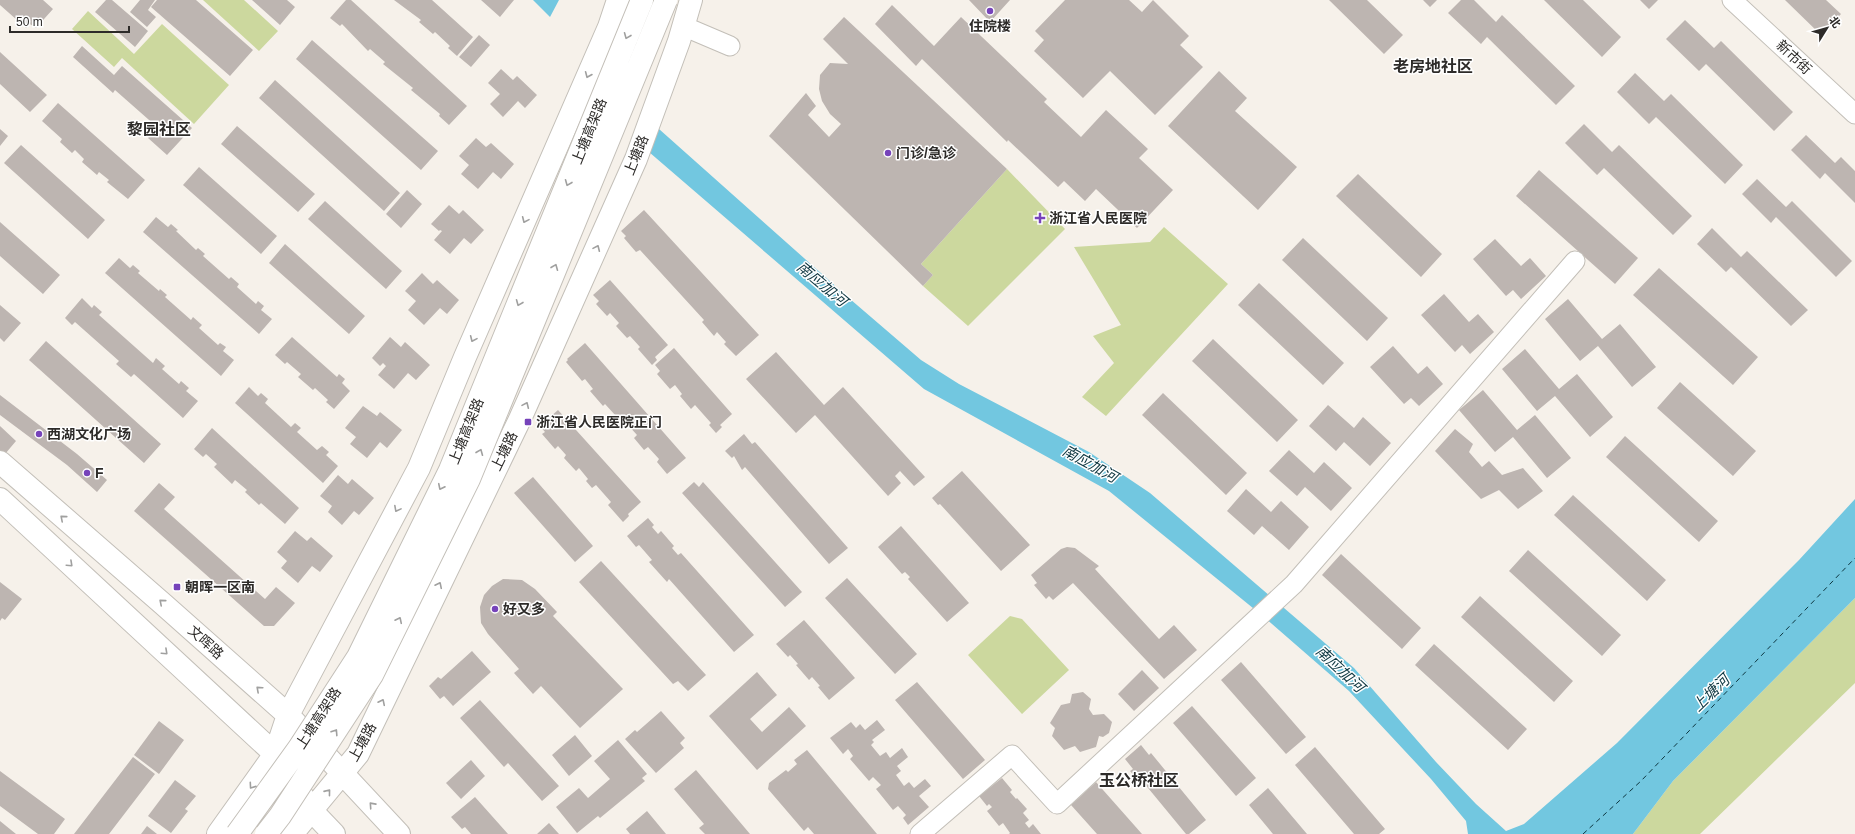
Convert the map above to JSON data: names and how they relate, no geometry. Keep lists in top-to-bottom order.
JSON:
{
  "streets": {
    "main road": ["上塘高架路", "上塘路", "文晖路"],
    "street": ["新市街"]
  },
  "crossings": [
    ["上塘路", "文晖路"]
  ],
  "districts": ["老房地社区", "黎园社区", "玉公桥社区"],
  "water": ["南应加河", "上塘河"],
  "places": {
    "other": [
      "住院楼",
      "门诊/急诊",
      "西湖文化广场",
      "F",
      "好又多"
    ],
    "health": ["浙江省人民医院"],
    "transit": ["浙江省人民医院正门", "朝晖一区南"]
  },
  "scale_bar": "50 m",
  "north": "top right"
}
